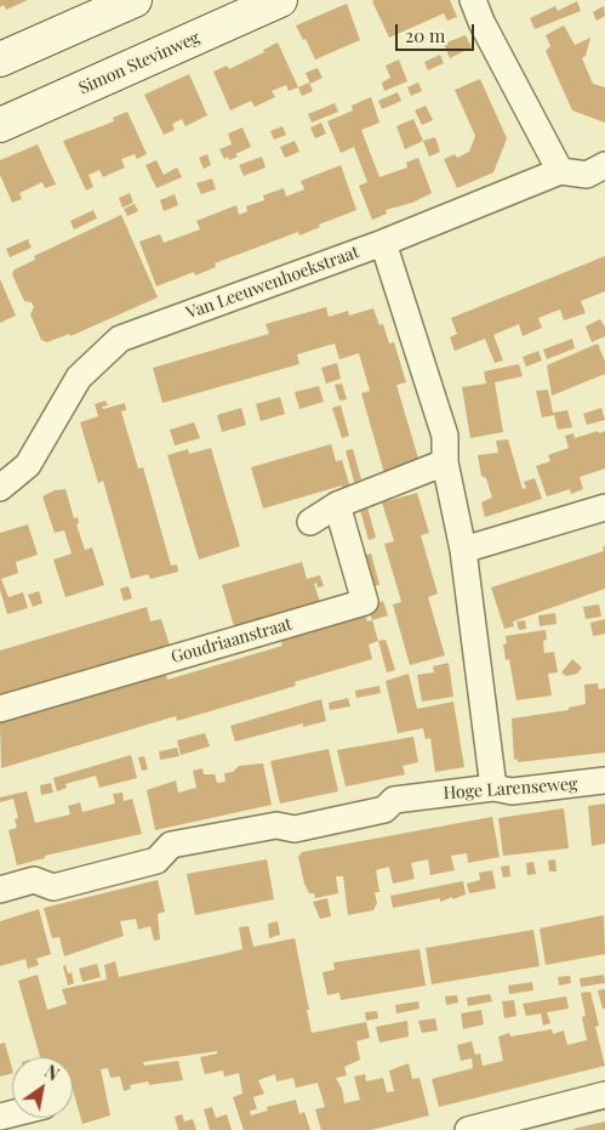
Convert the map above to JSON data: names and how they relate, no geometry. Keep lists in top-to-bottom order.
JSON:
{
  "streets": {
    "street": [
      "Simon Stevinweg",
      "Van Leeuwenhoekstraat",
      "Goudriaanstraat",
      "Hoge Larenseweg"
    ]
  },
  "scale_bar": "20 m",
  "north": "top right"
}
